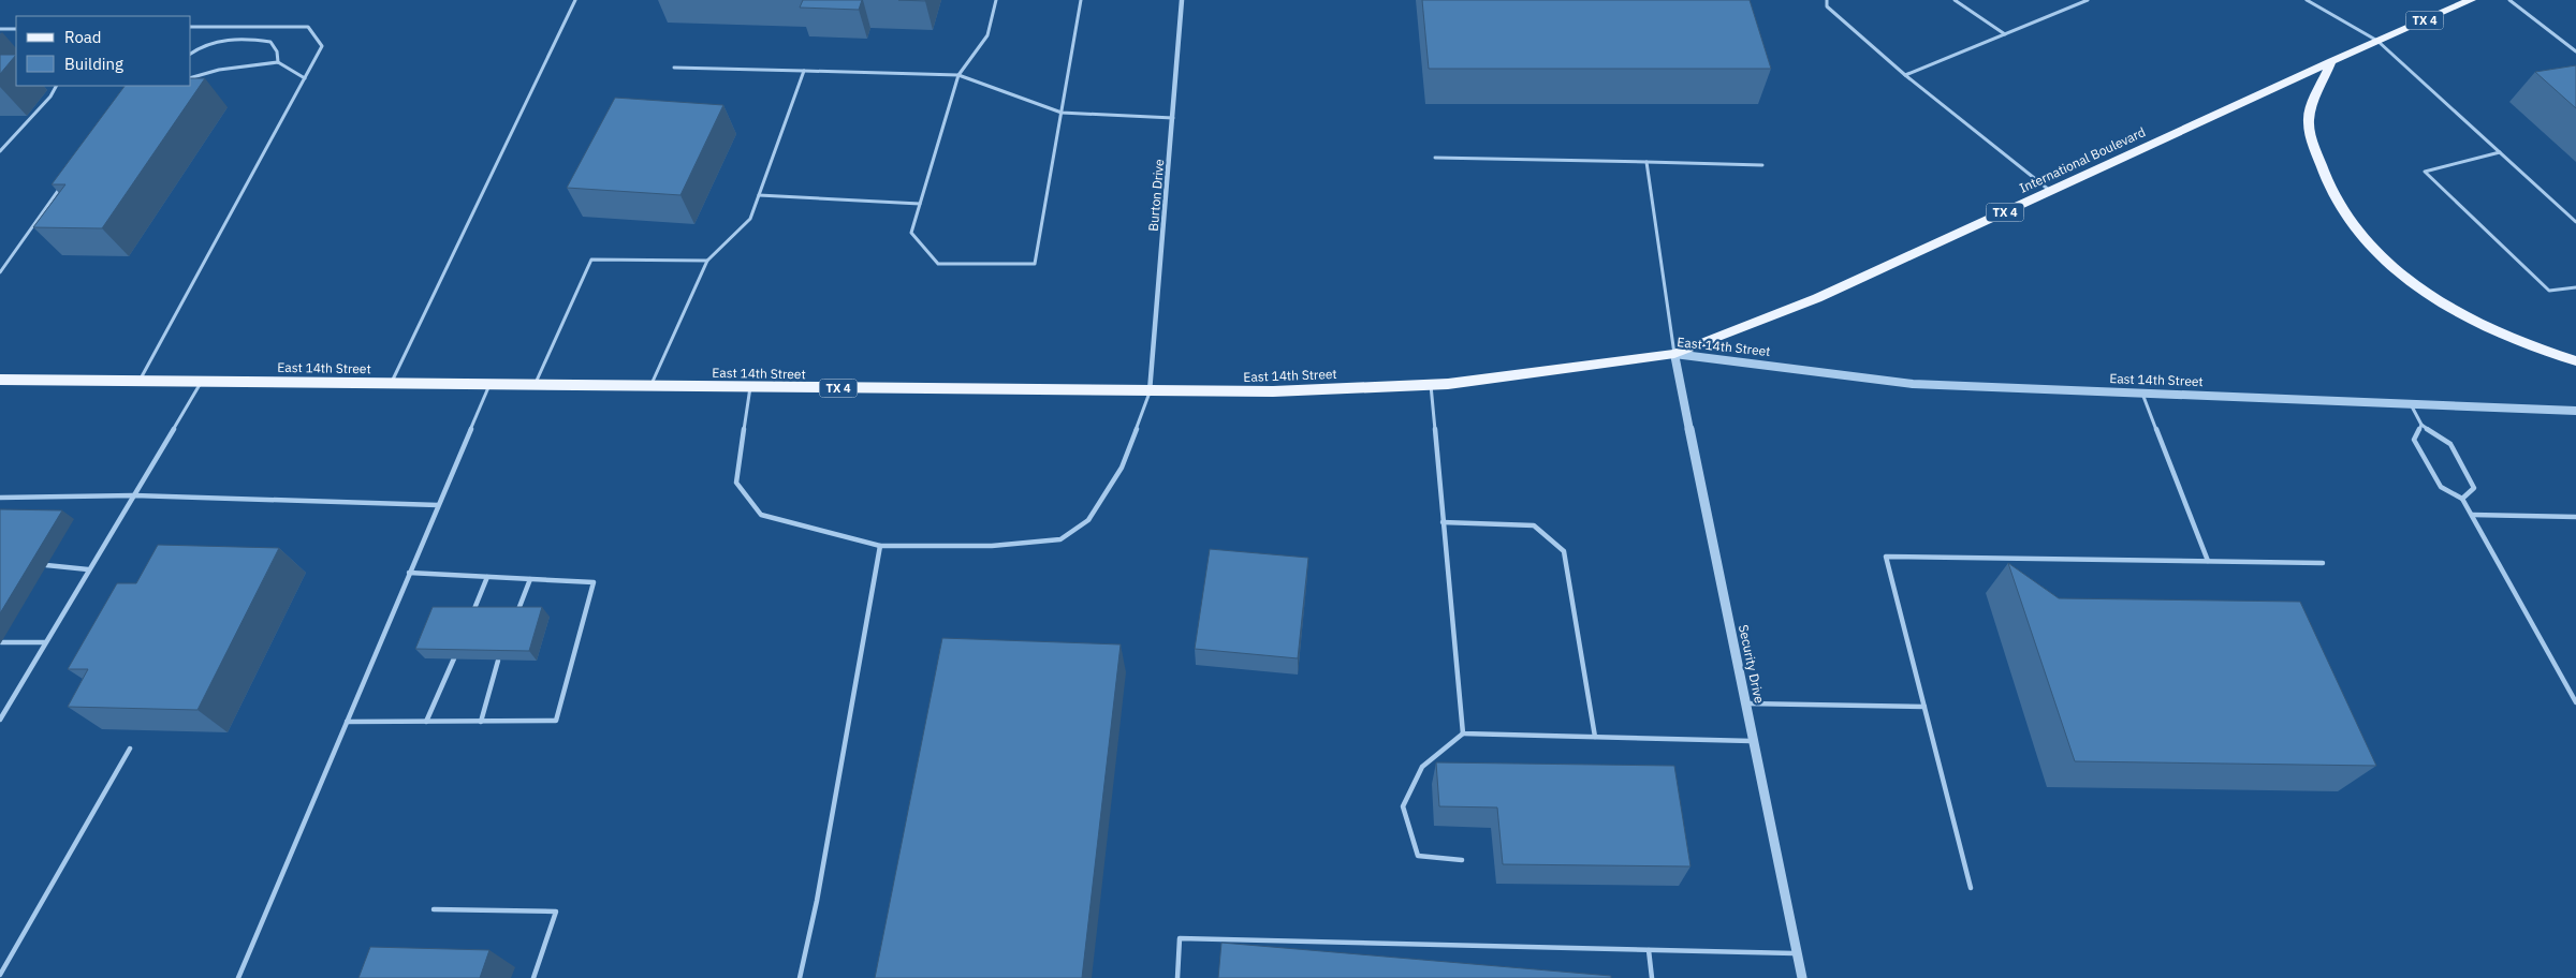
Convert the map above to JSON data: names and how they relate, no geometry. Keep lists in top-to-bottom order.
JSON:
{
  "streets": {
    "main road": ["TX 4", "International Boulevard", "East 14th Street"],
    "street": ["Burton Drive", "Security Drive"]
  },
  "crossings": [
    ["International Boulevard", "East 14th Street"],
    ["International Boulevard", "Security Drive"],
    ["Burton Drive", "East 14th Street"],
    ["East 14th Street", "Security Drive"]
  ],
  "legend": ["Road", "Building"]
}
